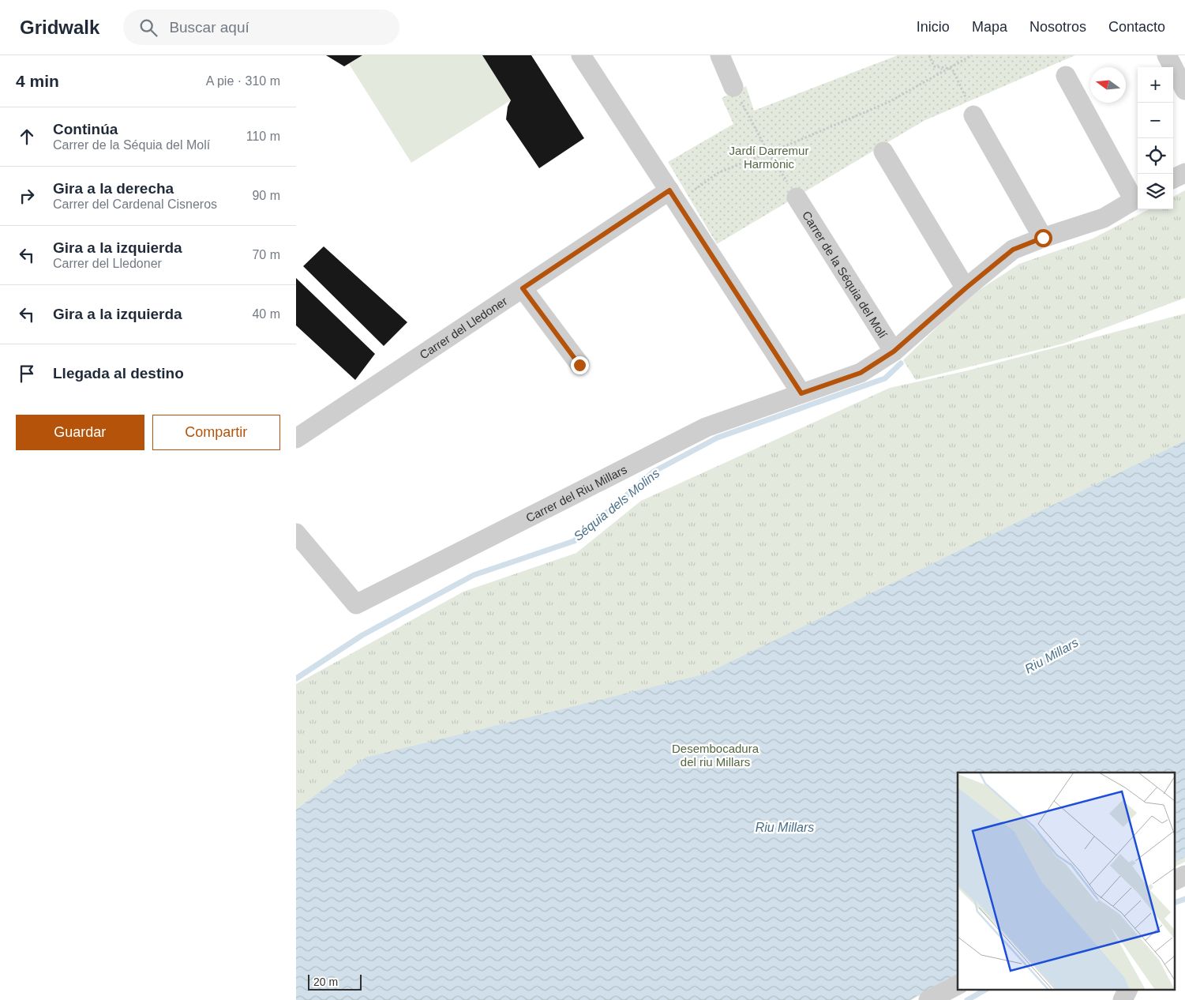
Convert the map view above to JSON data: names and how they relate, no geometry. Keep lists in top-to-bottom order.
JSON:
{
  "streets": {
    "street": ["Carrer de la Séquia del Molí", "Carrer del Lledoner", "Carrer del Riu Millars"]
  },
  "crossings": [
    ["Carrer de la Séquia del Molí", "Carrer del Riu Millars"]
  ],
  "water": ["Séquia dels Molins", "Riu Millars"],
  "parks": ["Jardí Darremur Harmònic", "Desembocadura del riu Millars"],
  "scale_bar": "20 m",
  "north": "left",
  "page": {
    "header": "Gridwalk",
    "search": "Buscar aquí",
    "nav": [
      "Inicio",
      "Mapa",
      "Nosotros",
      "Contacto"
    ],
    "heading": ["4 min", "A pie · 310 m"],
    "map_buttons": ["+", "−"],
    "list": [
      ["Continúa", "Carrer de la Séquia del Molí", "110 m"],
      ["Gira a la derecha", "Carrer del Cardenal Cisneros", "90 m"],
      ["Gira a la izquierda", "Carrer del Lledoner", "70 m"],
      ["Gira a la izquierda", "40 m"],
      "Llegada al destino"
    ],
    "buttons": ["Guardar", "Compartir"],
    "scale": "20 m"
  }
}
